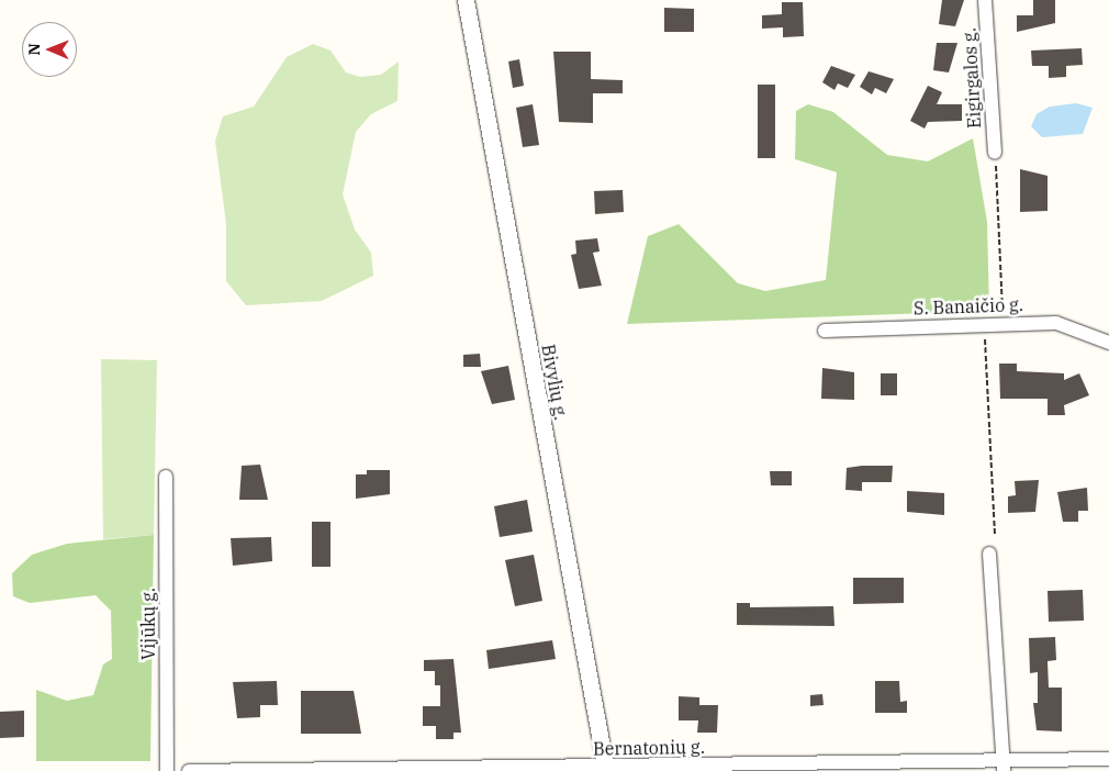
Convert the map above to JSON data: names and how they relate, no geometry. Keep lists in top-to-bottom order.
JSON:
{
  "streets": {
    "street": [
      "Eigirgalos g.",
      "S. Banaičio g.",
      "Bivylių g.",
      "Vijūkų g.",
      "Bernatonių g."
    ]
  },
  "crossings": [
    ["Bivylių g.", "Bernatonių g."]
  ],
  "north": "left"
}
